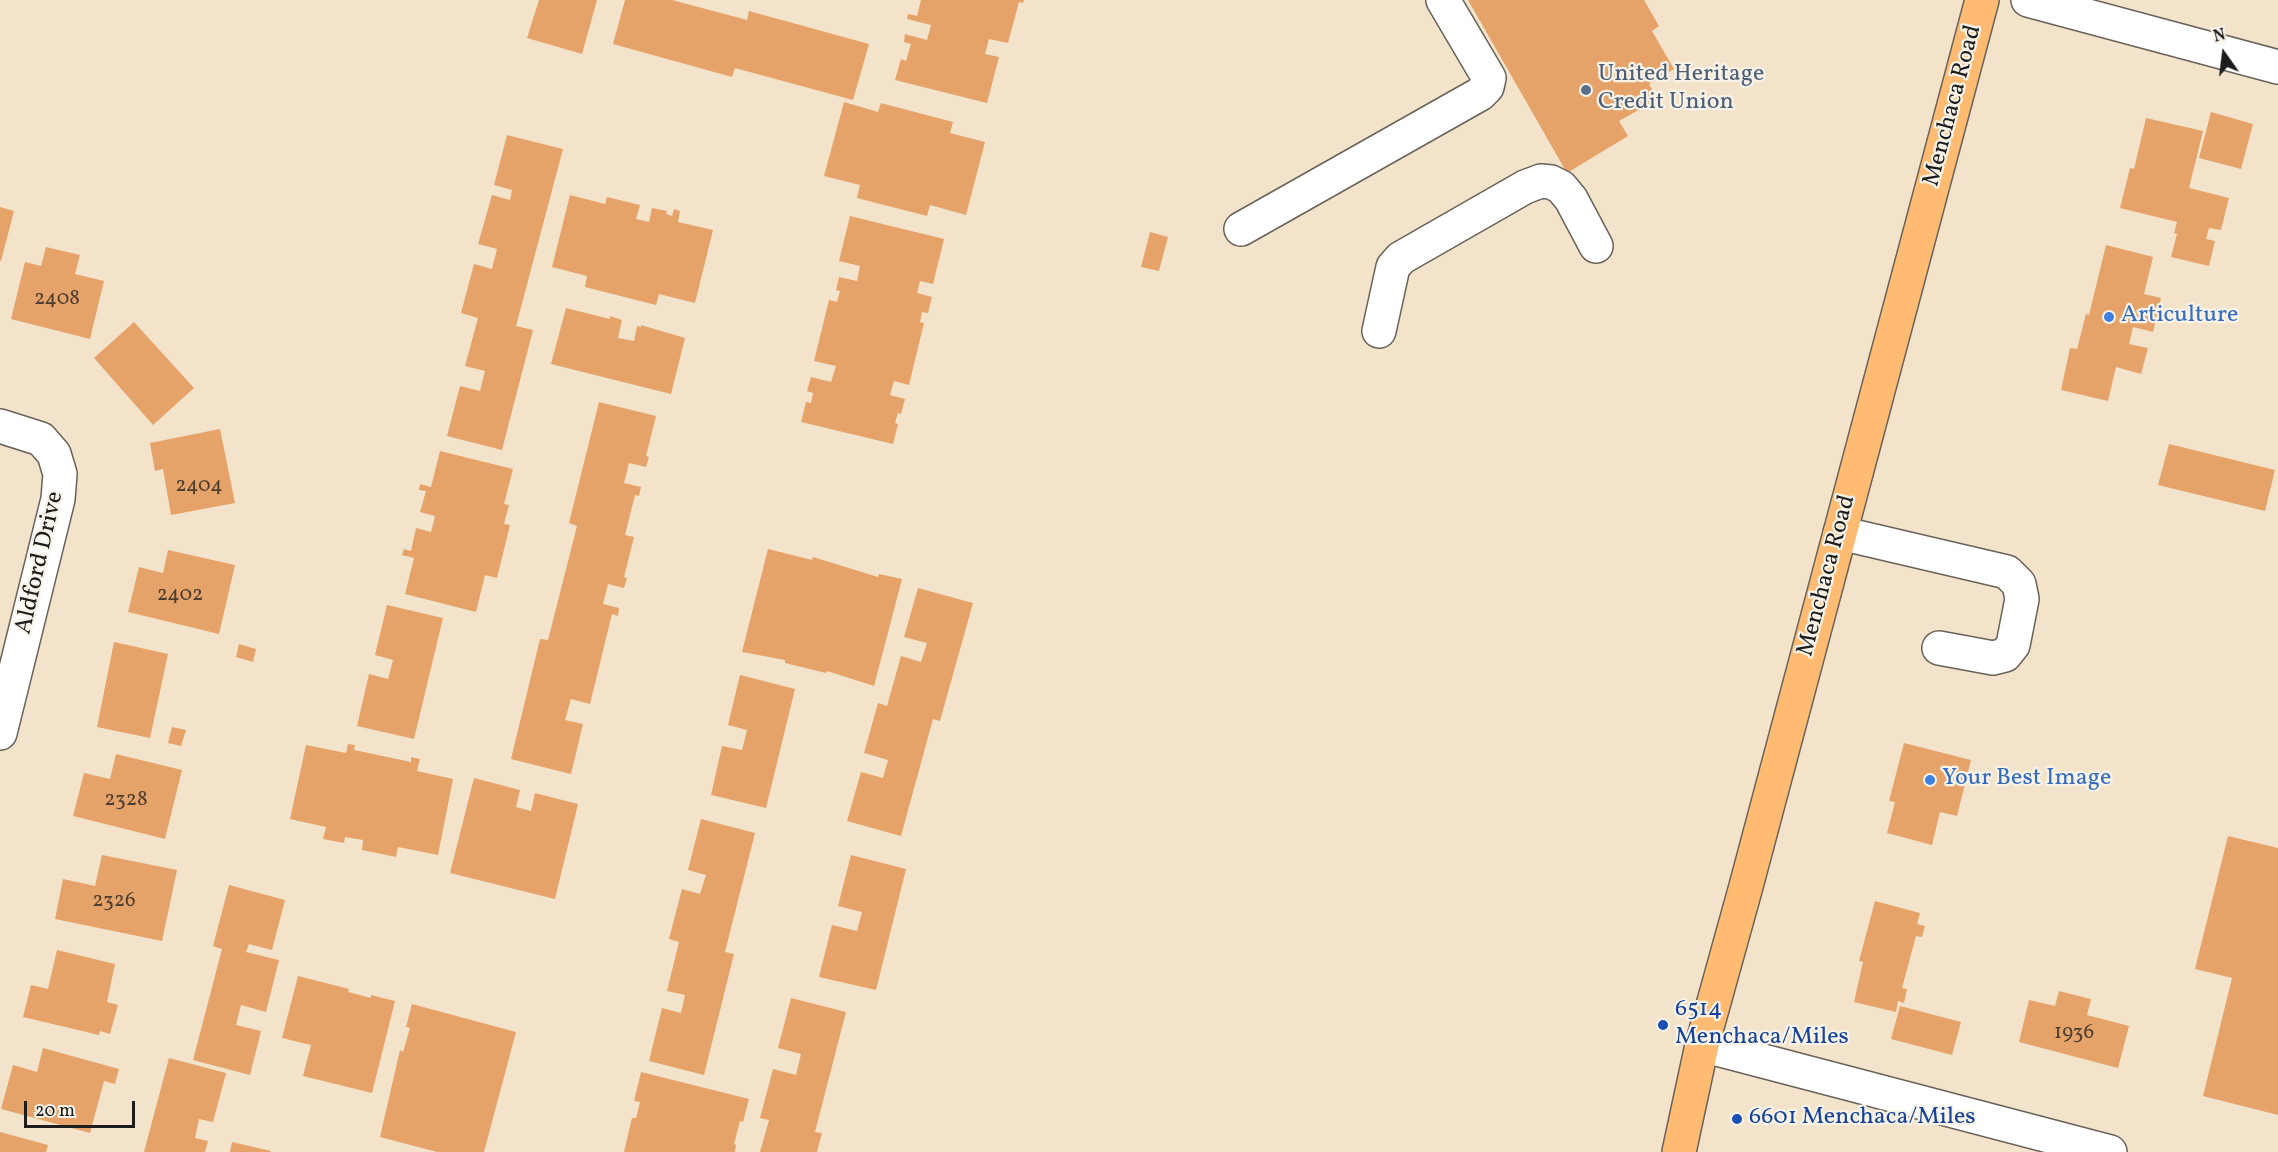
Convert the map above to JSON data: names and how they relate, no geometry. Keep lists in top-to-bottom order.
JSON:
{
  "streets": {
    "main road": ["Menchaca Road"],
    "street": ["Aldford Drive"]
  },
  "places": [
    "United Heritage Credit Union",
    "Articulture",
    "Your Best Image",
    "6514 Menchaca/Miles",
    "6601 Menchaca/Miles"
  ],
  "house_numbers": [
    "2408",
    "2404",
    "2402",
    "2328",
    "2326",
    "1936"
  ],
  "scale_bar": "20 m",
  "north": "top"
}
